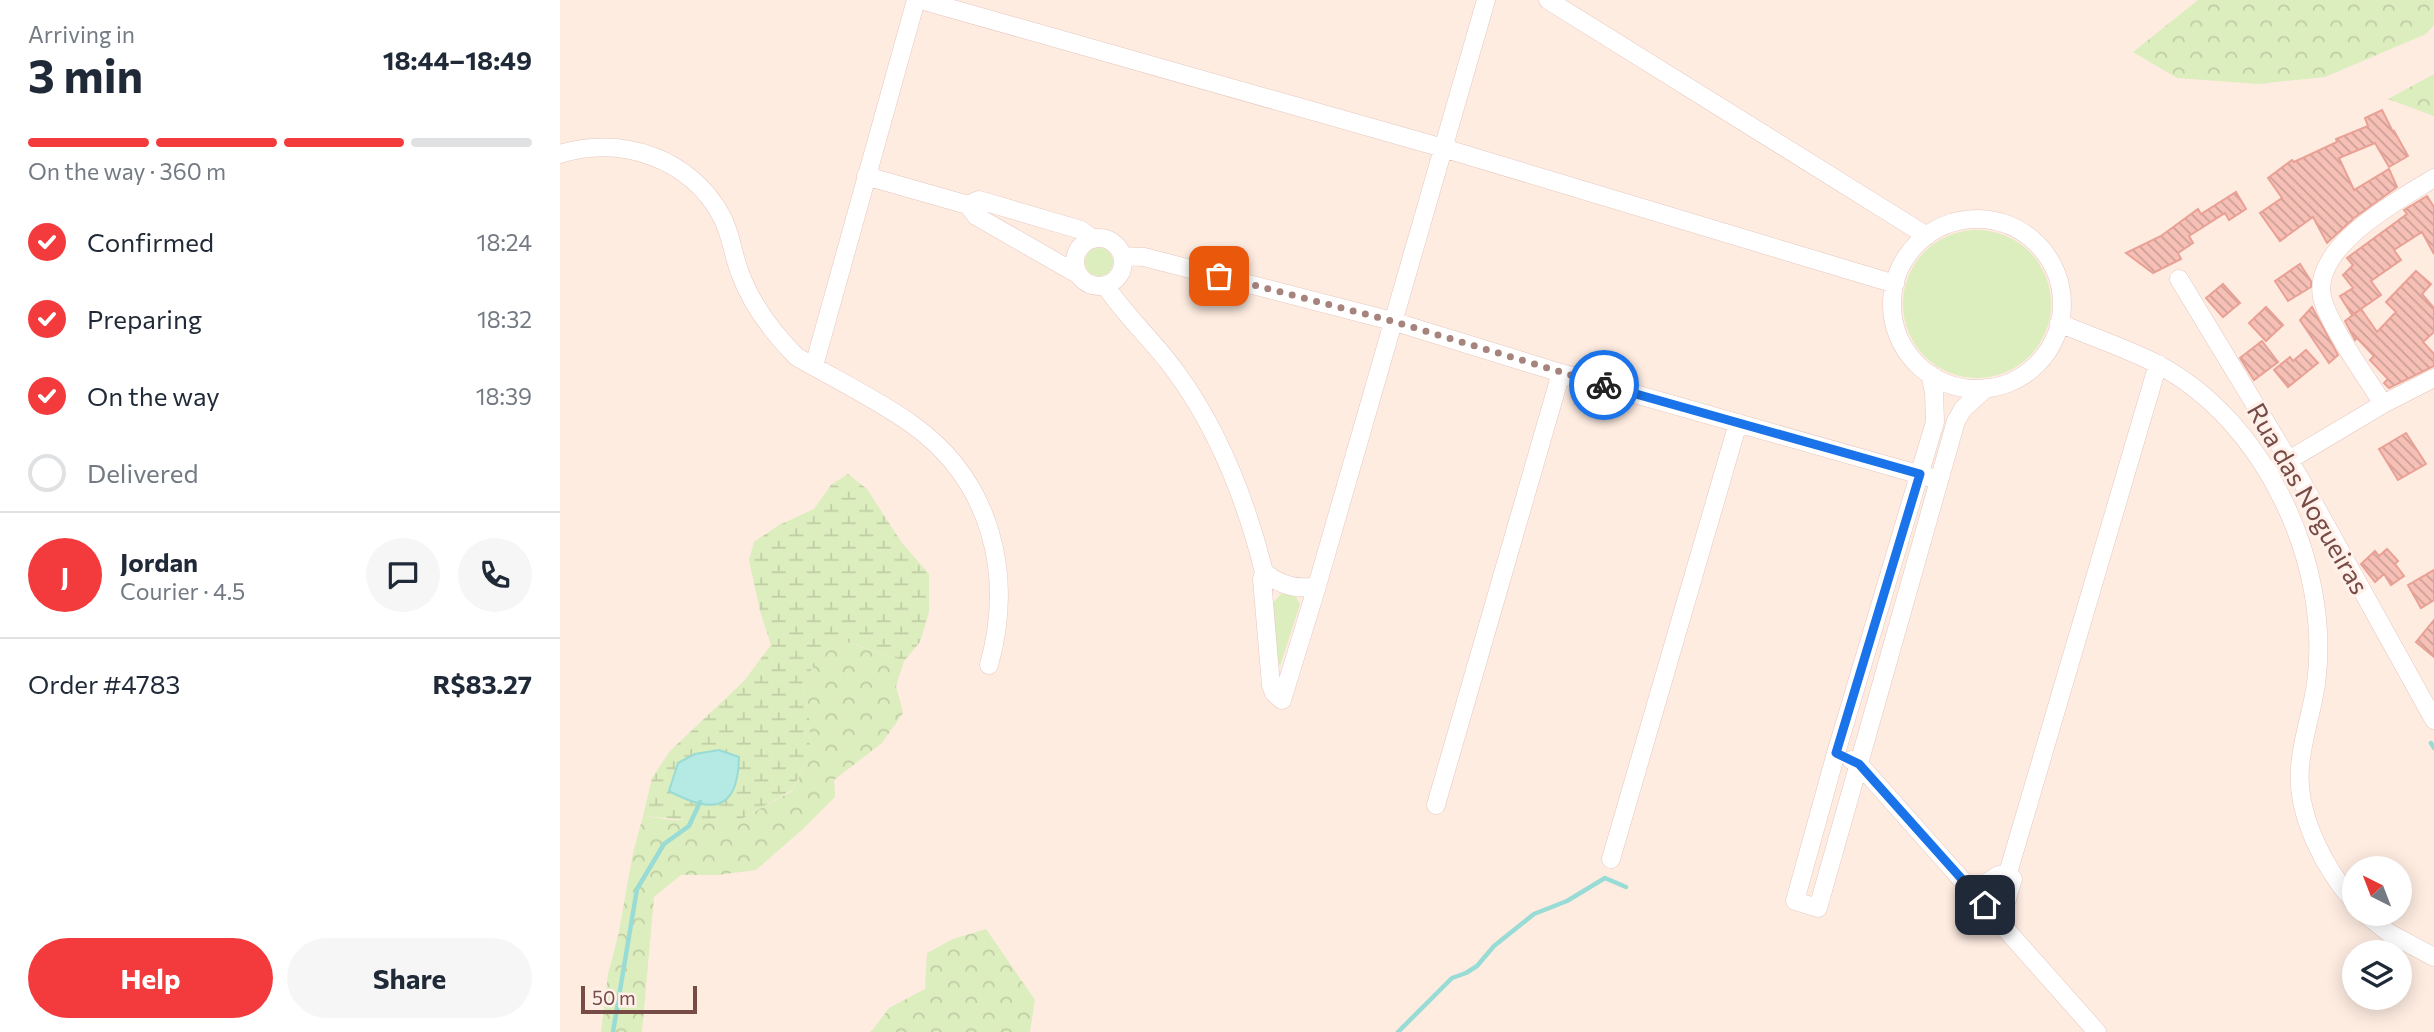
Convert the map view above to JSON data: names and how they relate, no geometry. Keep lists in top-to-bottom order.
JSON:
{
  "streets": {
    "street": ["Rua das Nogueiras"]
  },
  "scale_bar": "50 m",
  "north": "top left",
  "page": {
    "heading": ["3 min", "Arriving in", "18:44–18:49"],
    "panel": [
      "Jordan",
      "Courier · 4.5",
      "Order #4783",
      "R$83.27"
    ],
    "bar": "On the way · 360 m",
    "list": [
      ["Confirmed", "18:24"],
      ["Preparing", "18:32"],
      ["On the way", "18:39"],
      "Delivered"
    ],
    "round": "J",
    "buttons": ["Help", "Share"],
    "scale": "50 m"
  }
}
